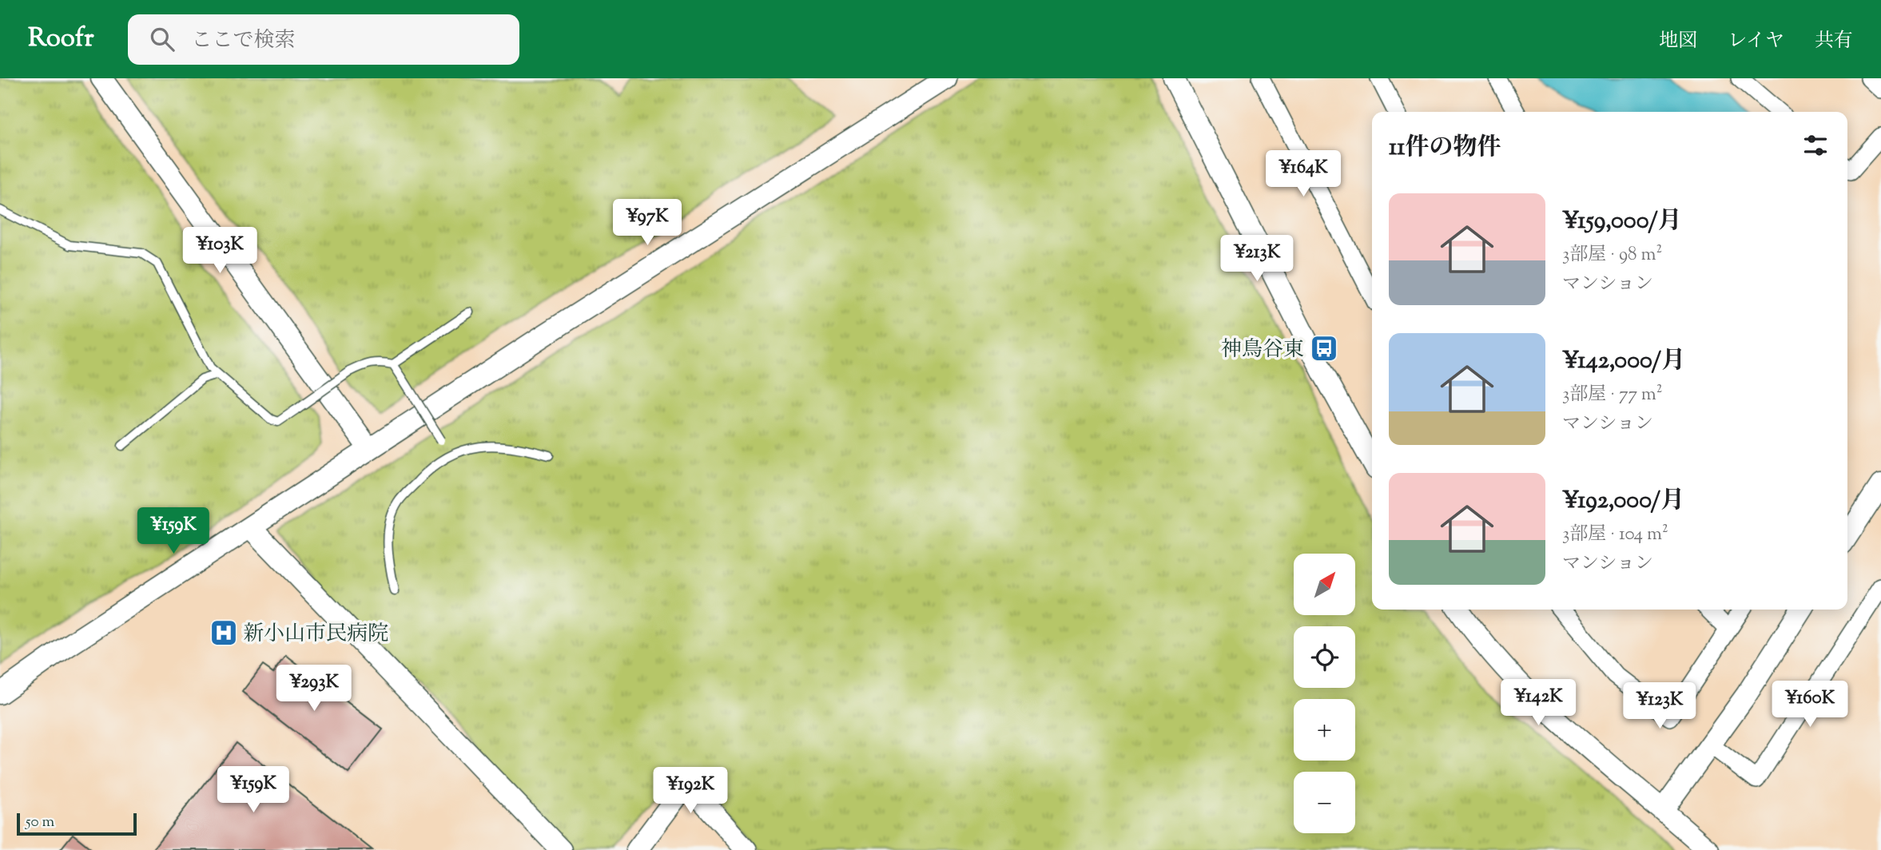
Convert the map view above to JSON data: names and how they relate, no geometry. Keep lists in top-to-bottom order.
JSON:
{
  "places": {
    "bus stop": ["神鳥谷東"],
    "hospital": ["新小山市民病院"]
  },
  "scale_bar": "50 m",
  "north": "top right",
  "page": {
    "header": "Roofr",
    "search": "ここで検索",
    "nav": ["地図", "レイヤ", "共有"],
    "heading": "11件の物件",
    "price": [
      "¥164K",
      "¥97K",
      "¥103K",
      "¥213K",
      "¥159K",
      "¥293K",
      "¥142K",
      "¥160K",
      "¥123K",
      "¥159K",
      "¥192K"
    ],
    "list": [
      {
        "name": "¥159,000/月",
        "note": "3部屋 · 98 m² · マンション"
      },
      {
        "name": "¥142,000/月",
        "note": "3部屋 · 77 m² · マンション"
      },
      {
        "name": "¥192,000/月",
        "note": "3部屋 · 104 m² · マンション"
      }
    ],
    "map_buttons": ["+", "−"],
    "scale": "50 m"
  }
}
